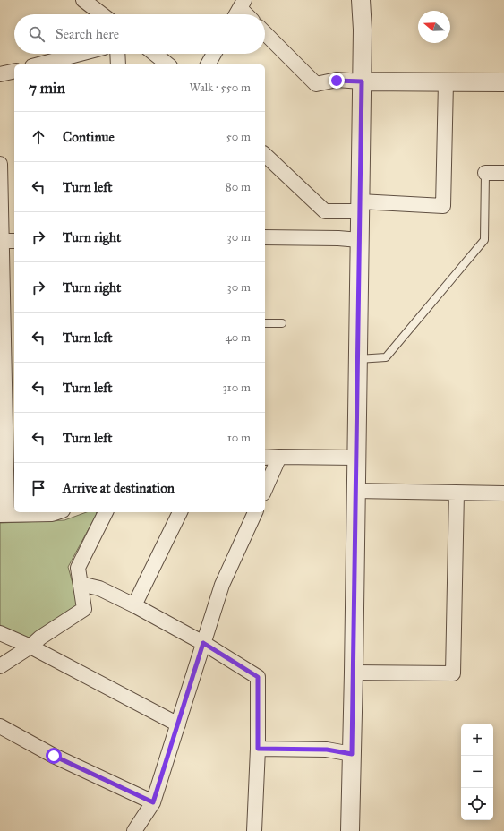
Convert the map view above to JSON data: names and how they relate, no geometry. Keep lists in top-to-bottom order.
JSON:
{
  "north": "left",
  "page": {
    "search": "Search here",
    "heading": ["7 min", "Walk · 550 m"],
    "list": [
      ["Continue", "50 m"],
      ["Turn left", "80 m"],
      ["Turn right", "30 m"],
      ["Turn right", "30 m"],
      ["Turn left", "40 m"],
      ["Turn left", "310 m"],
      ["Turn left", "10 m"],
      "Arrive at destination"
    ],
    "map_buttons": ["+", "−"]
  }
}
